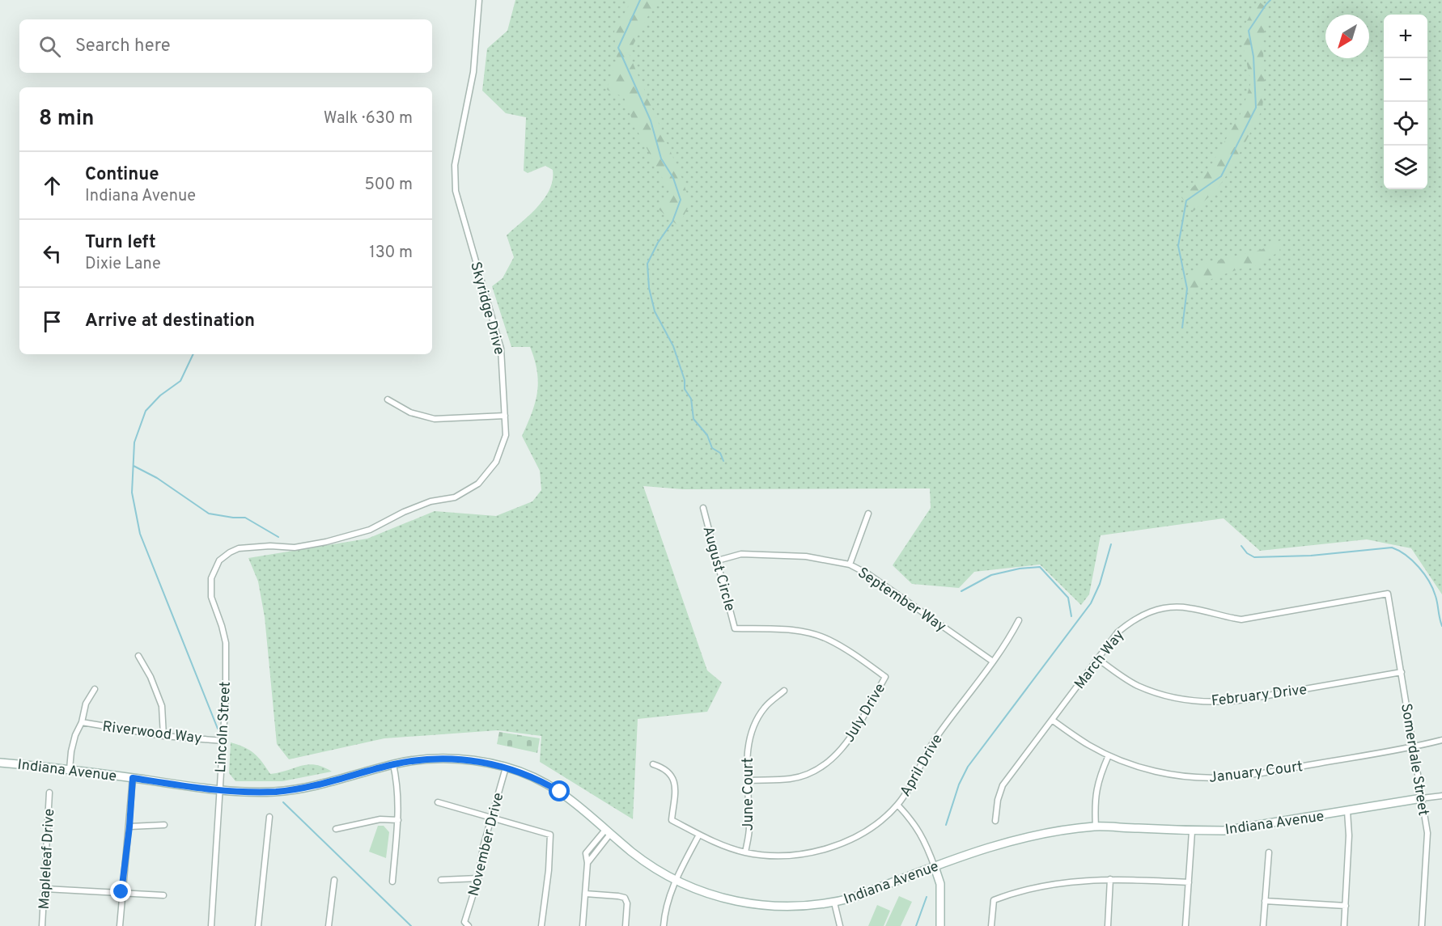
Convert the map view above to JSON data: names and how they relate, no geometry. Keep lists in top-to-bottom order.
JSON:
{
  "streets": {
    "street": [
      "Skyridge Drive",
      "August Circle",
      "September Way",
      "March Way",
      "February Drive",
      "July Drive",
      "Lincoln Street",
      "Riverwood Way",
      "Somerdale Street",
      "April Drive",
      "Indiana Avenue",
      "January Court",
      "June Court",
      "November Drive",
      "Mapleleaf Drive"
    ]
  },
  "crossings": [
    ["Skyridge Drive", "Lincoln Street"],
    ["August Circle", "September Way"],
    ["August Circle", "July Drive"],
    ["September Way", "April Drive"],
    ["March Way", "February Drive"],
    ["March Way", "Somerdale Street"],
    ["March Way", "January Court"],
    ["February Drive", "Somerdale Street"],
    ["July Drive", "June Court"],
    ["Lincoln Street", "Riverwood Way"],
    ["Lincoln Street", "Indiana Avenue"],
    ["Somerdale Street", "Indiana Avenue"],
    ["Somerdale Street", "January Court"],
    ["April Drive", "June Court"],
    ["Indiana Avenue", "November Drive"]
  ],
  "north": "bottom left",
  "page": {
    "map_buttons": ["+", "−"],
    "search": "Search here",
    "heading": ["8 min", "Walk · 630 m"],
    "list": [
      ["Continue", "Indiana Avenue", "500 m"],
      ["Turn left", "Dixie Lane", "130 m"],
      "Arrive at destination"
    ]
  }
}
